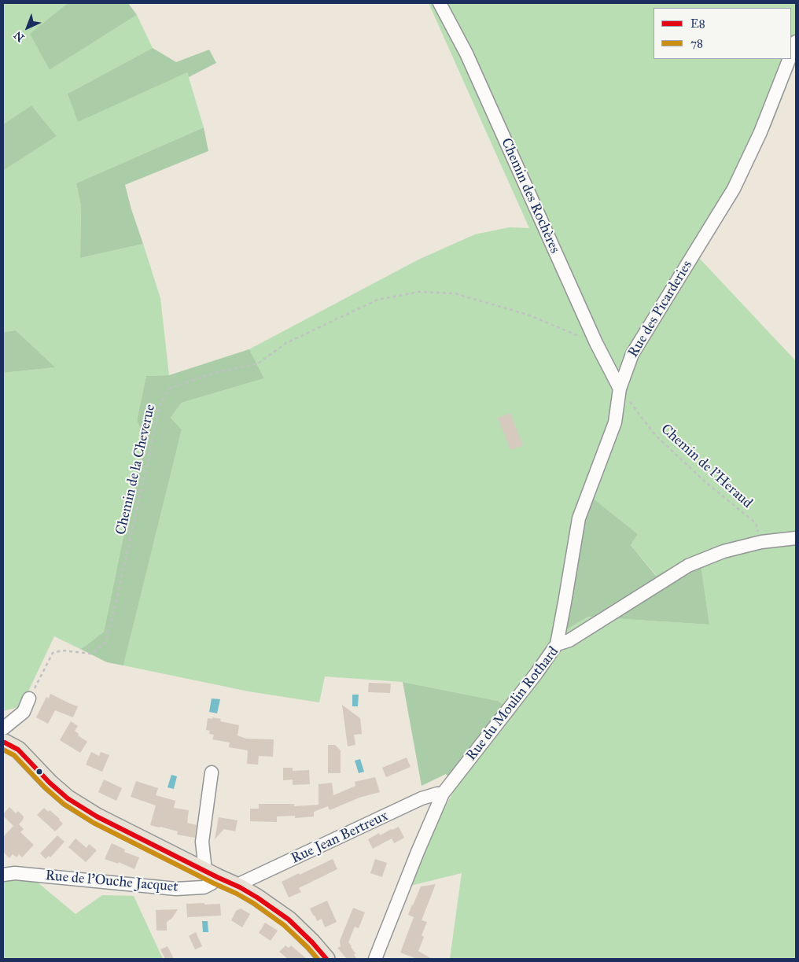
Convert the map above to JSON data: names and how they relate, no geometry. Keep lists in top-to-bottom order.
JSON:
{
  "streets": {
    "street": [
      "Chemin des Rochères",
      "Rue des Picarderies",
      "Rue du Moulin Rothard",
      "Rue Jean Bertreux",
      "Rue de l'Ouche Jacquet"
    ],
    "path": ["Chemin de l'Heraud", "Chemin de la Cheverue"]
  },
  "crossings": [
    ["Chemin des Rochères", "Rue des Picarderies"],
    ["Chemin des Rochères", "Chemin de l'Heraud"],
    ["Chemin des Rochères", "Chemin de la Cheverue"],
    ["Rue des Picarderies", "Chemin de l'Heraud"],
    ["Rue des Picarderies", "Rue du Moulin Rothard"],
    ["Chemin de l'Heraud", "Rue du Moulin Rothard"],
    ["Rue du Moulin Rothard", "Rue Jean Bertreux"]
  ],
  "lines": ["transit line E8", "transit line 78"],
  "legend": ["E8", "78"],
  "north": "bottom left"
}
